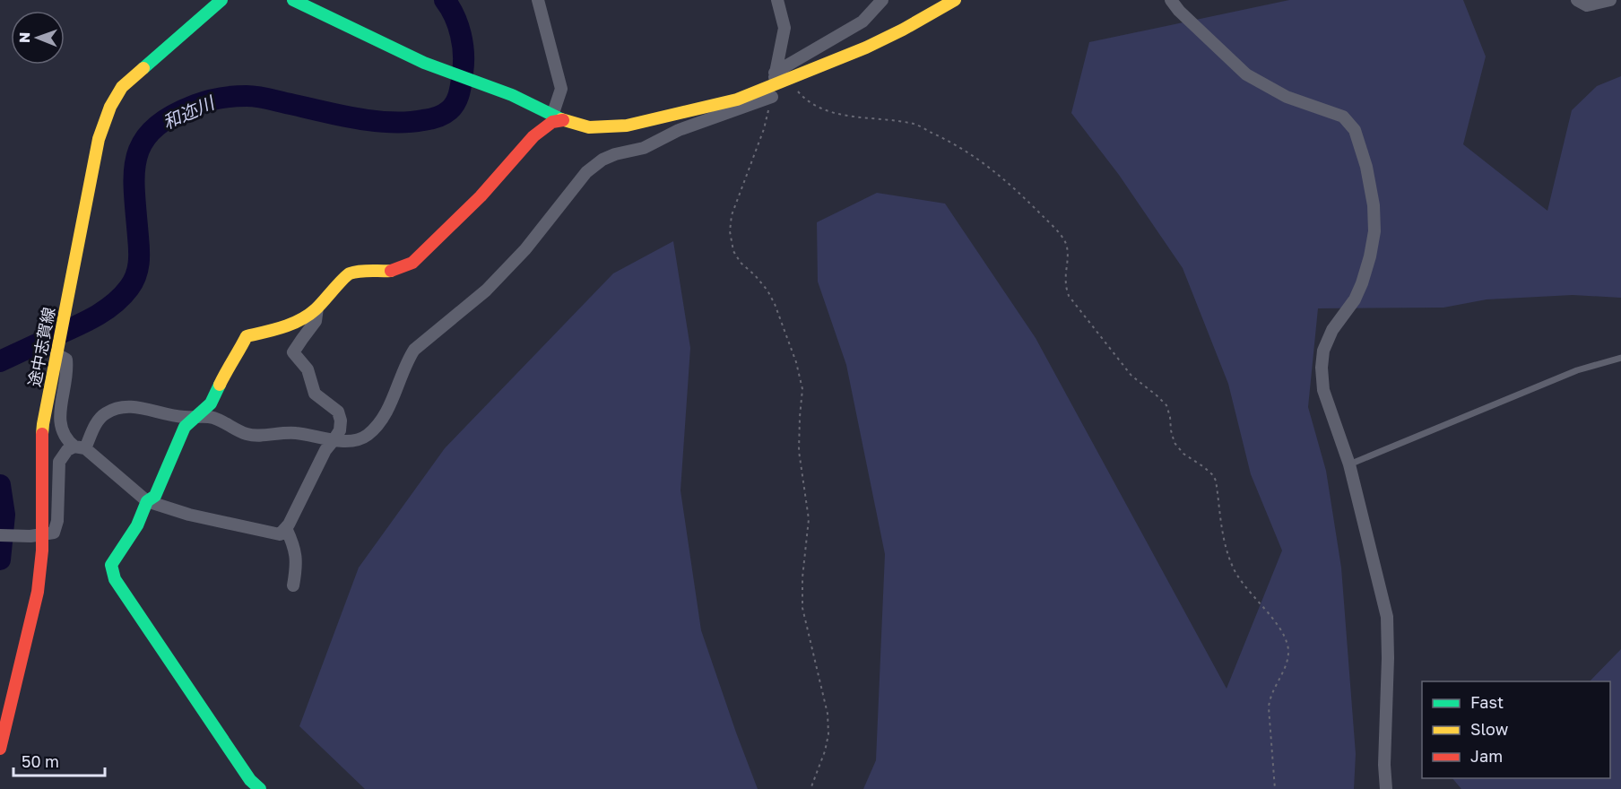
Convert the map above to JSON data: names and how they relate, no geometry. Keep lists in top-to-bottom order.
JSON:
{
  "streets": {
    "street": ["途中志賀線"]
  },
  "water": ["和迩川"],
  "legend": ["Fast", "Slow", "Jam"],
  "scale_bar": "50 m",
  "north": "left"
}
